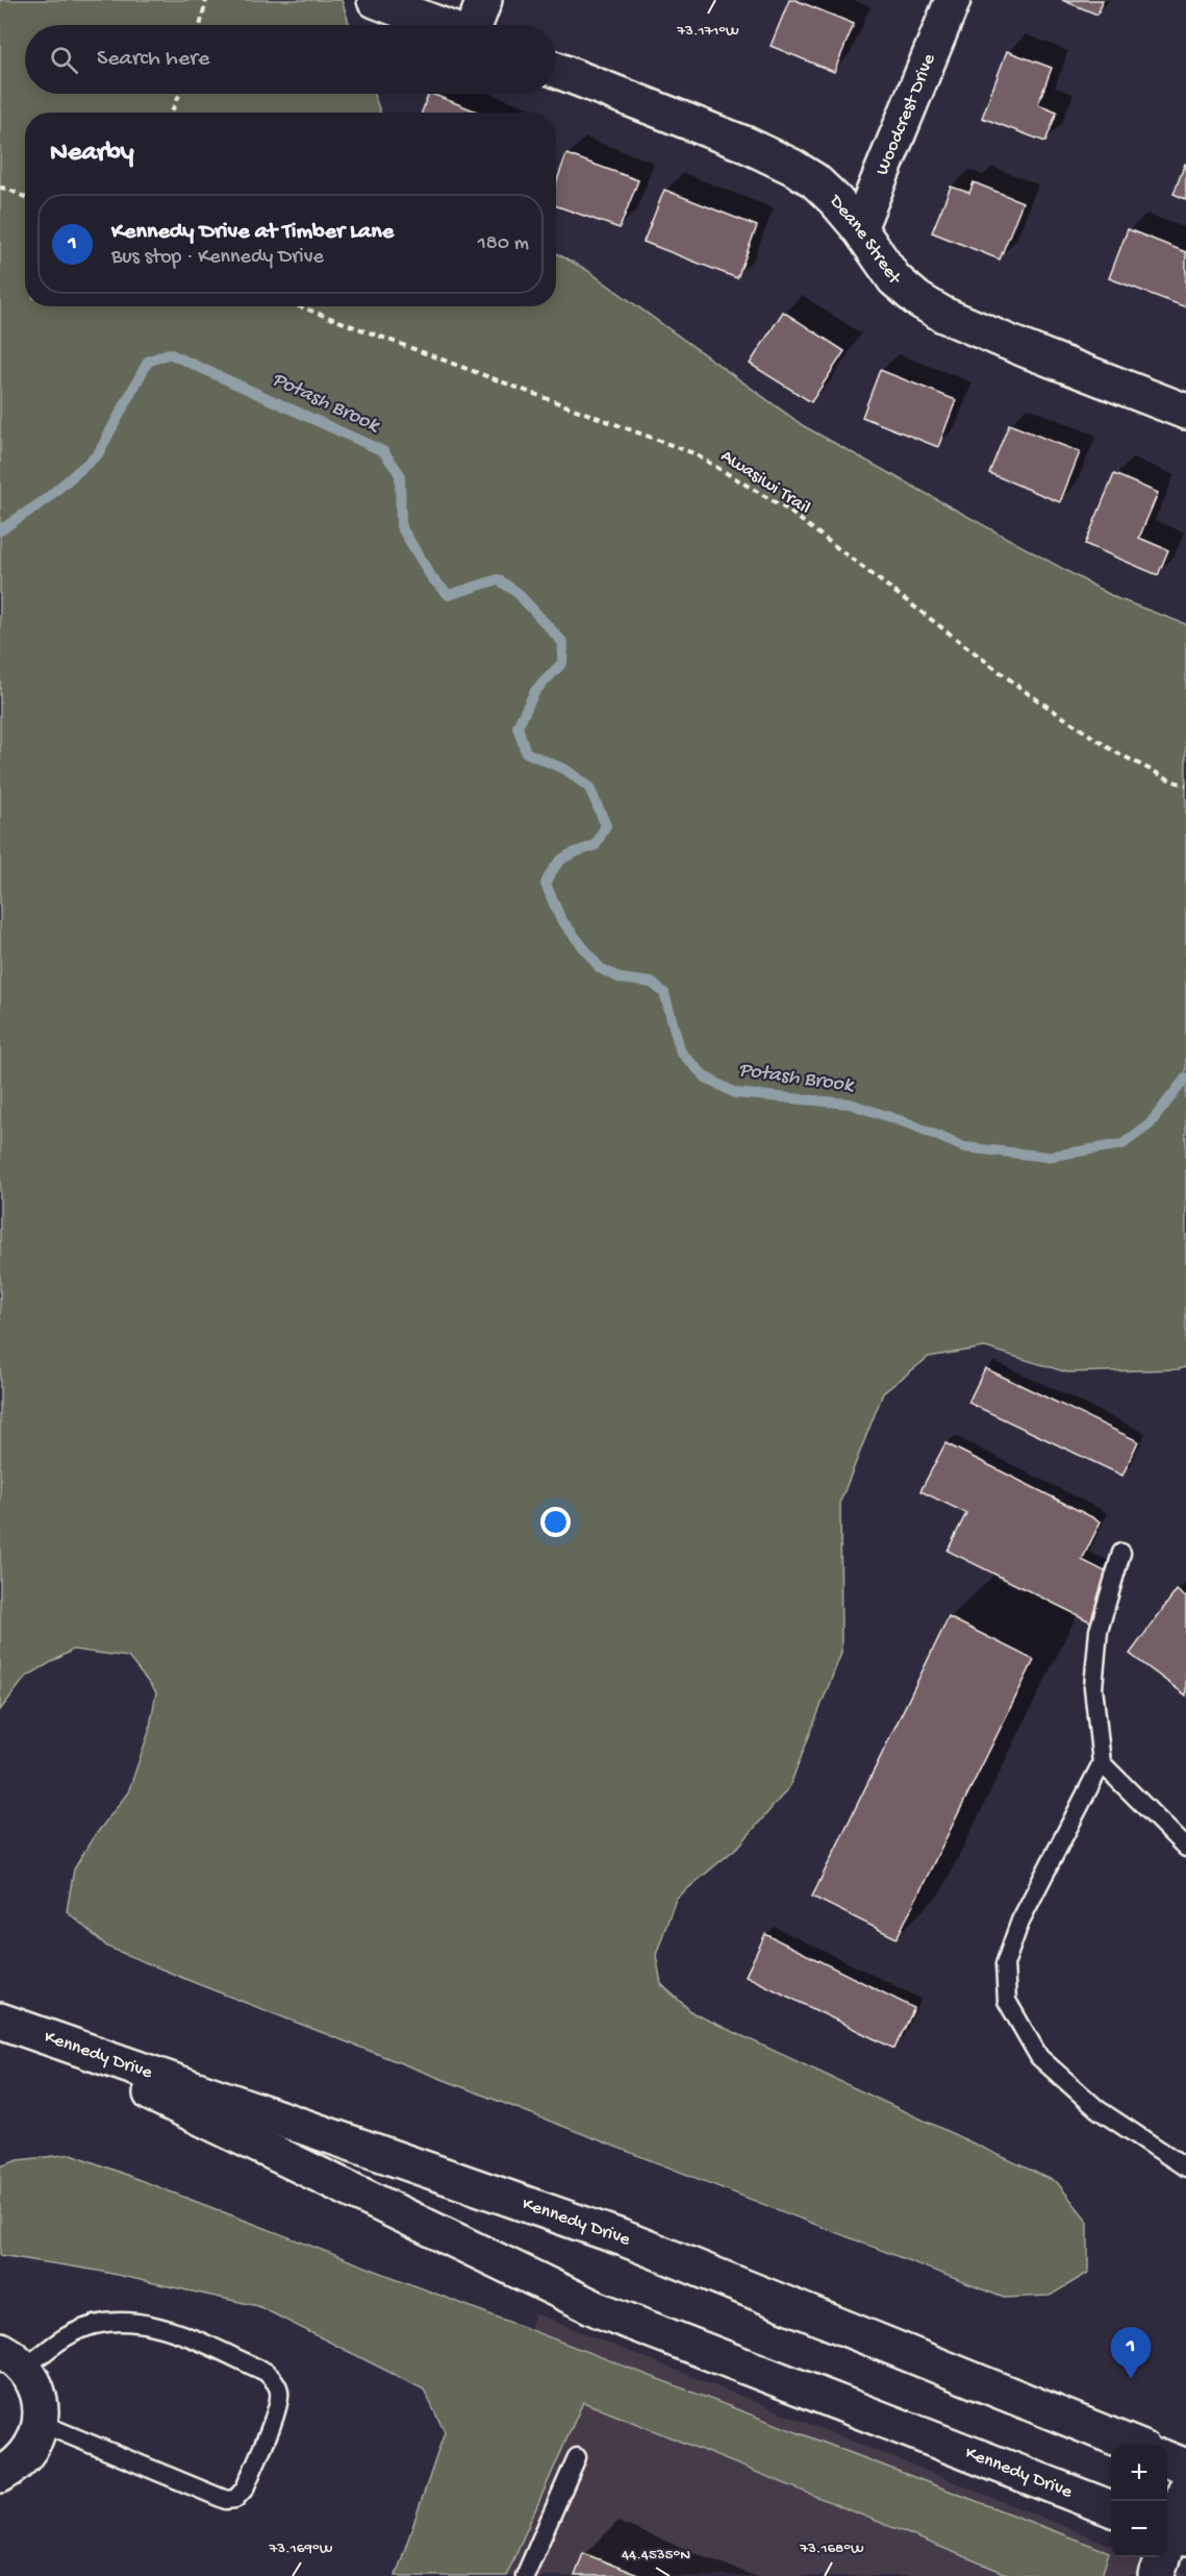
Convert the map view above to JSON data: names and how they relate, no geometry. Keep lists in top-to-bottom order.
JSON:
{
  "streets": {
    "main road": ["Woodcrest Drive", "Deane Street", "Kennedy Drive"],
    "path": ["Awasiwi Trail"]
  },
  "crossings": [
    ["Woodcrest Drive", "Deane Street"]
  ],
  "water": ["Potash Brook"],
  "page": {
    "search": "Search here",
    "heading": "Nearby",
    "list": [
      {
        "mark": "1",
        "name": "Kennedy Drive at Timber Lane",
        "note": "Bus stop · Kennedy Drive",
        "value": "180 m"
      }
    ],
    "pins": "1",
    "map_buttons": ["+", "−"]
  },
  "coordinates": [
    "73.171°W",
    "73.169°W",
    "73.168°W",
    "44.4535°N"
  ]
}
